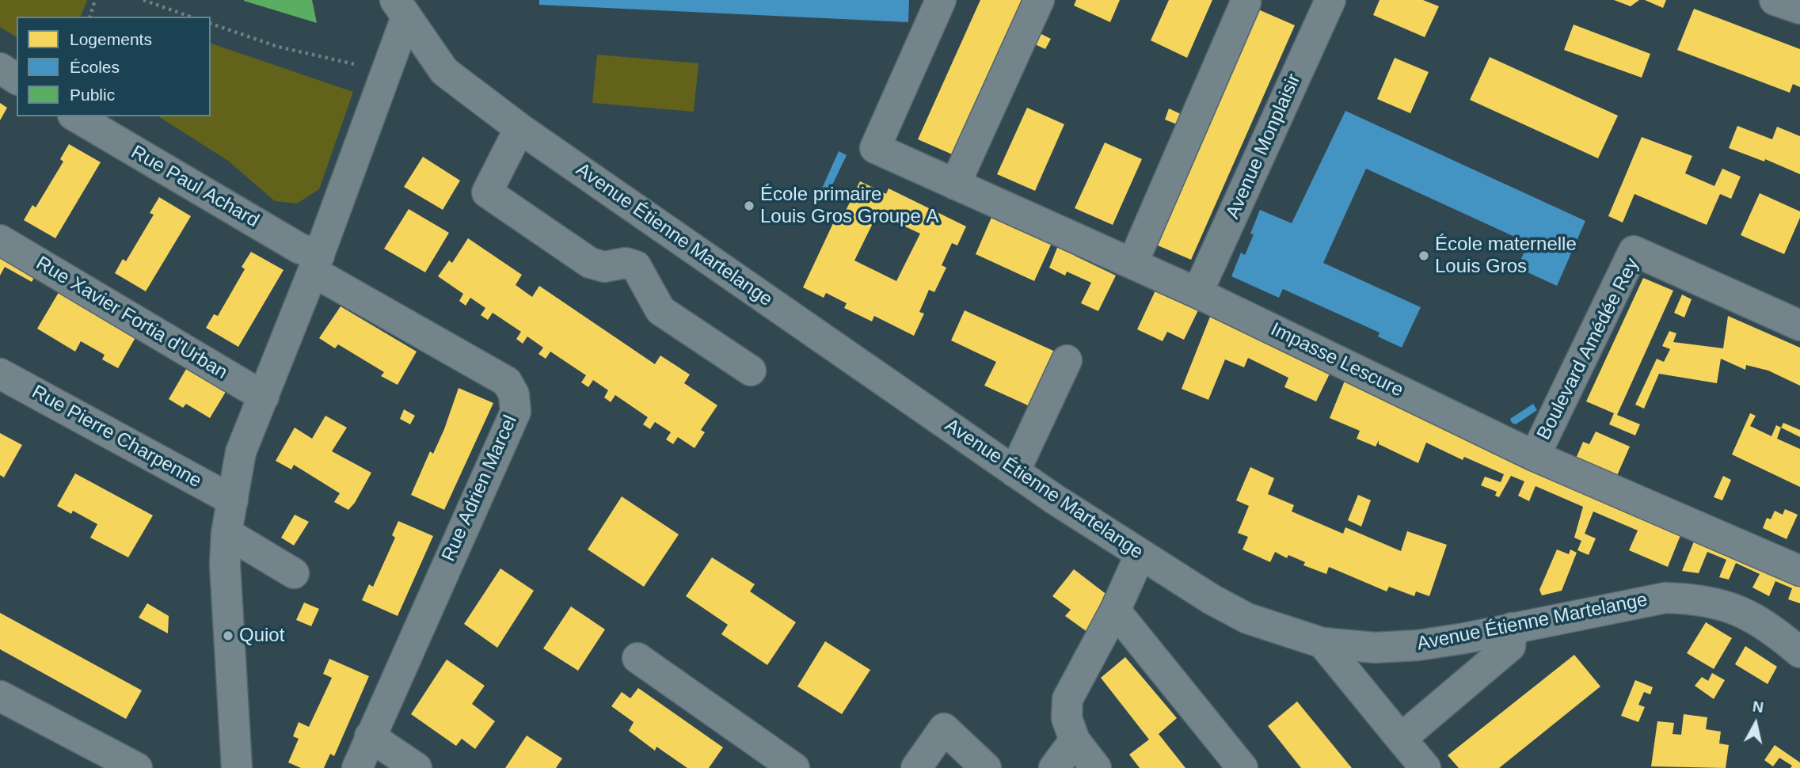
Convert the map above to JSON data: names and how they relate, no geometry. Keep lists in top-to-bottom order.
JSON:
{
  "streets": {
    "street": [
      "Avenue Monplaisir",
      "Rue Paul Achard",
      "Avenue Étienne Martelange",
      "Rue Xavier Fortia d'Urban",
      "Boulevard Amédée Rey",
      "Impasse Lescure",
      "Rue Pierre Charpenne",
      "Rue Adrien Marcel"
    ]
  },
  "crossings": [
    ["Avenue Monplaisir", "Impasse Lescure"],
    ["Rue Paul Achard", "Rue Adrien Marcel"],
    ["Boulevard Amédée Rey", "Impasse Lescure"]
  ],
  "places": ["École primaire Louis Gros Groupe A", "École maternelle Louis Gros", "Quiot"],
  "legend": ["Logements", "Écoles", "Public"],
  "north": "top"
}
